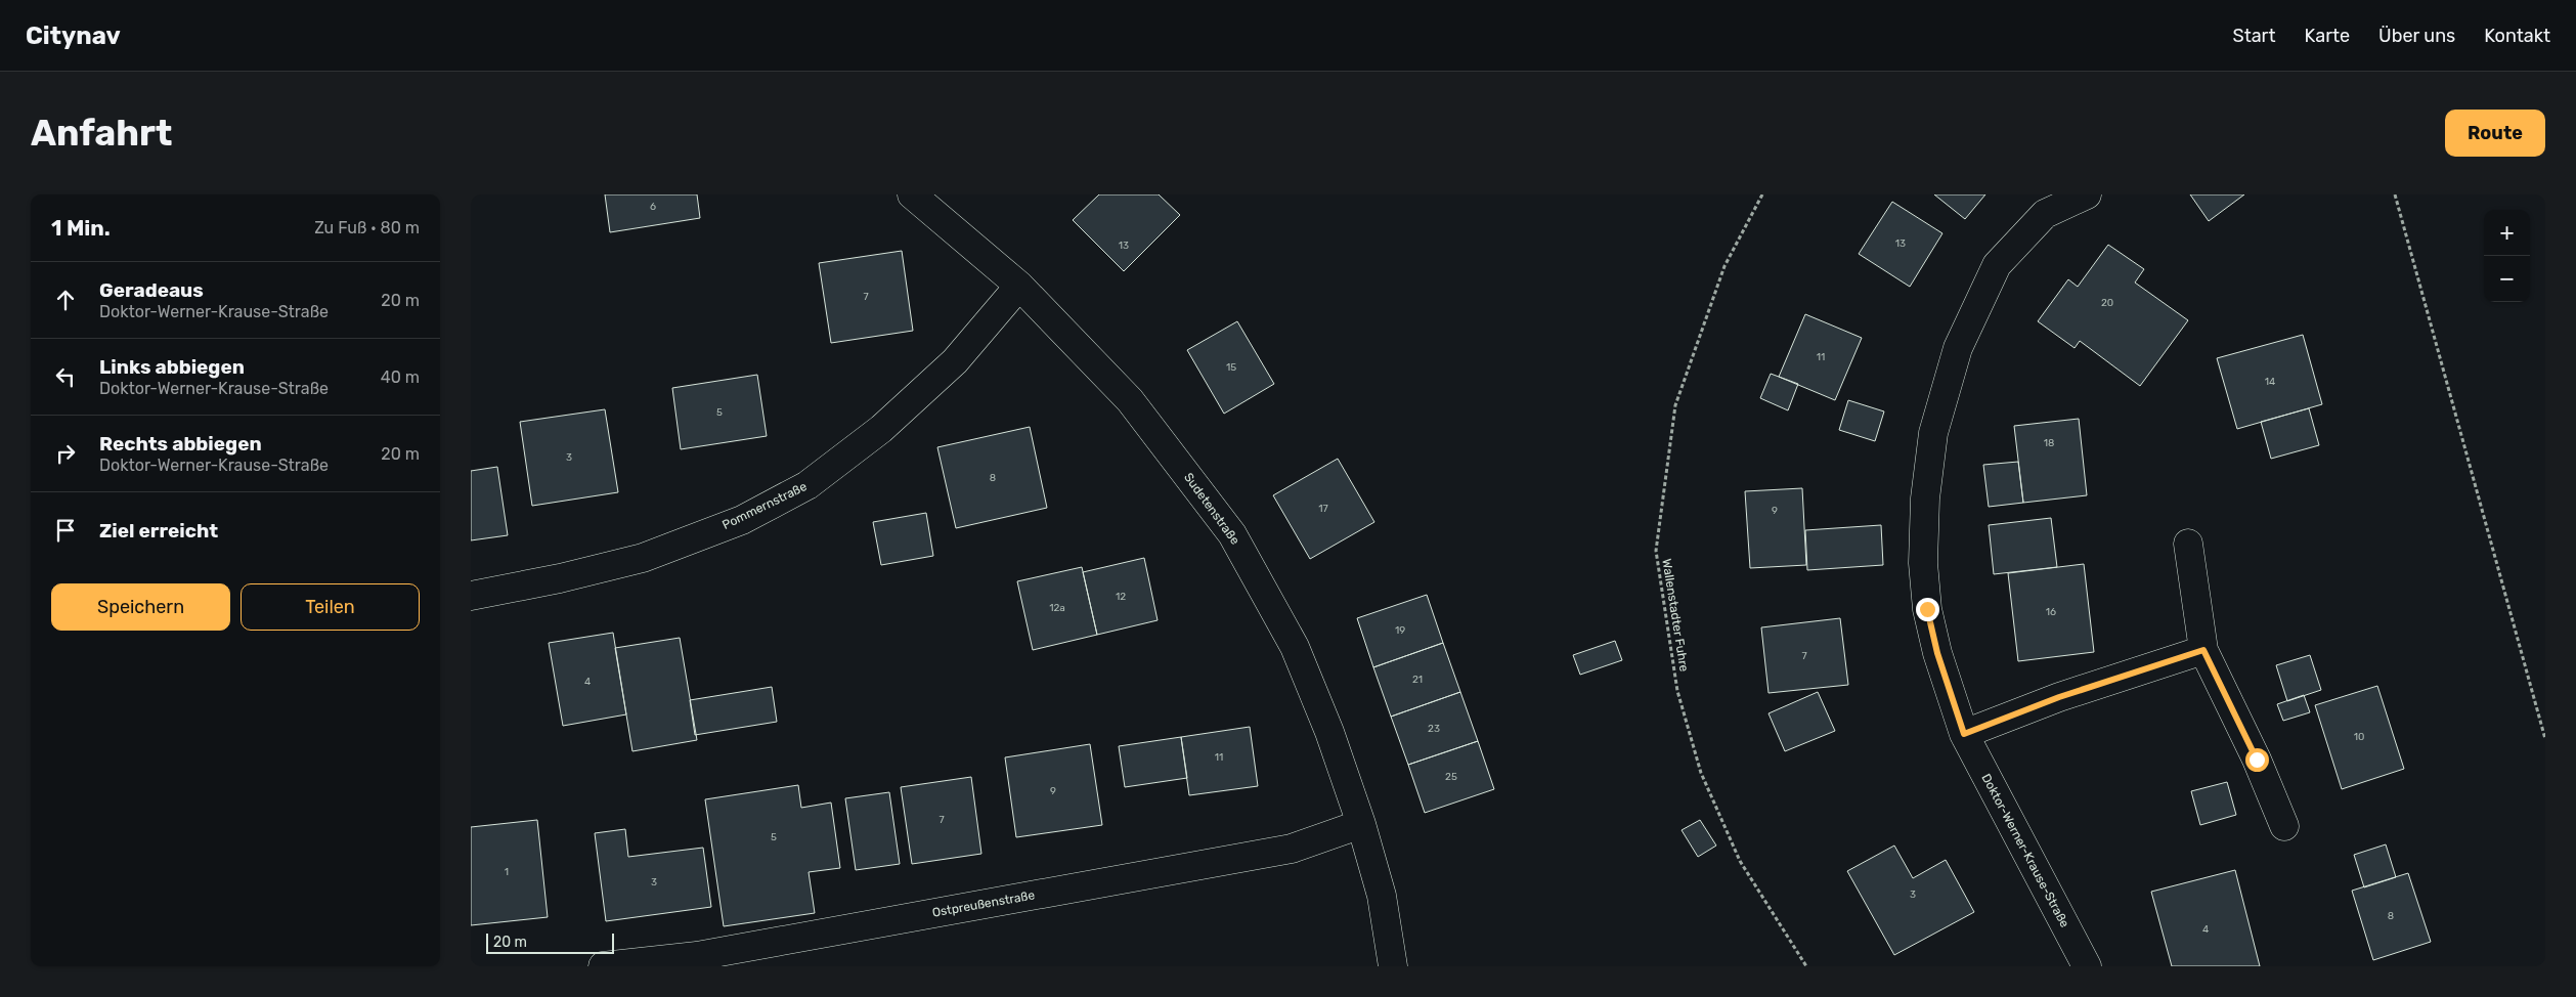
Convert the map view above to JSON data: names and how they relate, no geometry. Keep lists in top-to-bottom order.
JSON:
{
  "streets": {
    "street": [
      "Pommernstraße",
      "Sudetenstraße",
      "Doktor-Werner-Krause-Straße",
      "Ostpreußenstraße"
    ],
    "path": ["Wallenstadter Fuhre"]
  },
  "crossings": [
    ["Pommernstraße", "Sudetenstraße"],
    ["Sudetenstraße", "Ostpreußenstraße"]
  ],
  "house_numbers": [
    "6",
    "13",
    "13",
    "7",
    "20",
    "11",
    "15",
    "14",
    "5",
    "18",
    "3",
    "8",
    "17",
    "9",
    "12",
    "12a",
    "16",
    "19",
    "7",
    "21",
    "4",
    "23",
    "10",
    "11",
    "25",
    "9",
    "7",
    "5",
    "1",
    "3",
    "3",
    "8",
    "4"
  ],
  "scale_bar": "20 m",
  "page": {
    "header": "Citynav",
    "nav": [
      "Start",
      "Karte",
      "Über uns",
      "Kontakt"
    ],
    "buttons": [
      "Route",
      ["Speichern", "Teilen"]
    ],
    "title": "Anfahrt",
    "heading": ["1 Min.", "Zu Fuß · 80 m"],
    "map_buttons": ["+", "−"],
    "list": [
      ["Geradeaus", "Doktor-Werner-Krause-Straße", "20 m"],
      ["Links abbiegen", "Doktor-Werner-Krause-Straße", "40 m"],
      ["Rechts abbiegen", "Doktor-Werner-Krause-Straße", "20 m"],
      "Ziel erreicht"
    ],
    "scale": "20 m"
  }
}
